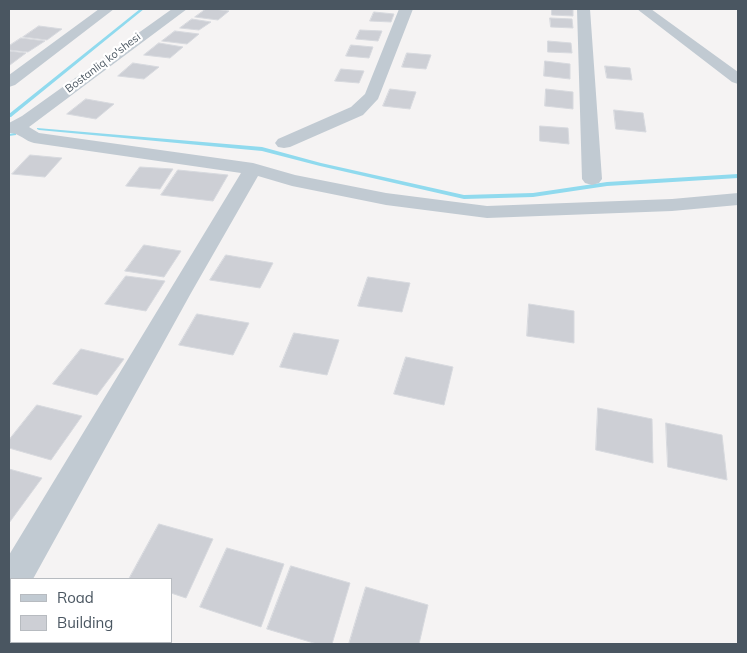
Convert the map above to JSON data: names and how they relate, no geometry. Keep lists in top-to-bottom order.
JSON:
{
  "streets": {
    "street": ["Bostanliq ko'shesi"]
  },
  "legend": ["Road", "Building"]
}
